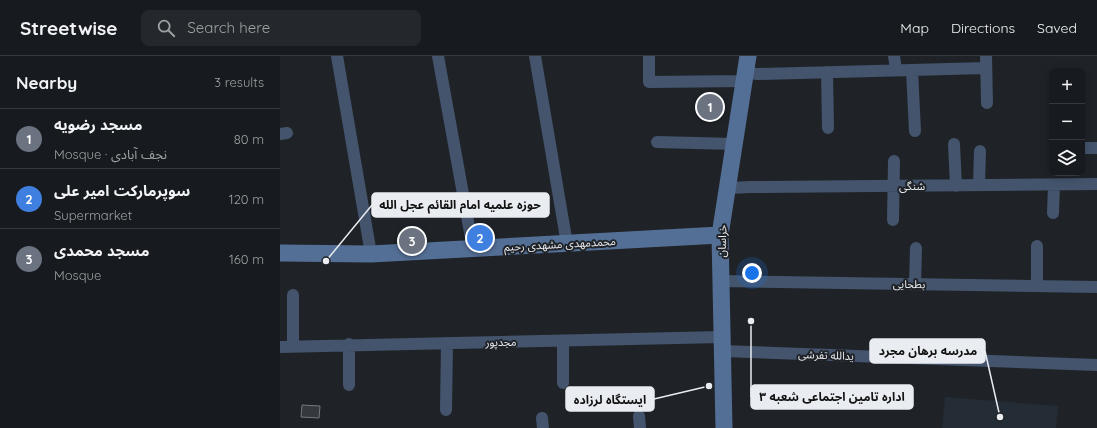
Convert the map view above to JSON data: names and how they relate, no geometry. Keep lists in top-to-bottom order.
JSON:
{
  "streets": {
    "main road": ["خراسان", "محمدمهدی مشهدی رحیم"],
    "street": [
      "شنگی",
      "بطحایی",
      "مجدپور",
      "یدالله تفرشی"
    ]
  },
  "crossings": [
    ["شنگی", "خراسان"],
    ["خراسان", "محمدمهدی مشهدی رحیم"],
    ["خراسان", "بطحایی"],
    ["خراسان", "مجدپور"],
    ["خراسان", "یدالله تفرشی"],
    ["مجدپور", "یدالله تفرشی"]
  ],
  "places": [
    "حوزه علمیه امام القائم عجل الله",
    "اداره تامین اجتماعی شعبه ۳",
    "ایستگاه لرزاده",
    "مدرسه برهان مجرد"
  ],
  "page": {
    "header": "Streetwise",
    "search": "Search here",
    "nav": ["Map", "Directions", "Saved"],
    "heading": ["Nearby", "3 results"],
    "map_buttons": ["+", "−"],
    "pins": ["1", "2", "3"],
    "list": [
      {
        "mark": "1",
        "name": "مسجد رضویه",
        "note": "Mosque · نجف آبادی",
        "value": "80 m"
      },
      {
        "mark": "2",
        "name": "سوپرمارکت امیر علی",
        "note": "Supermarket",
        "value": "120 m"
      },
      {
        "mark": "3",
        "name": "مسجد محمدی",
        "note": "Mosque",
        "value": "160 m"
      }
    ]
  }
}
